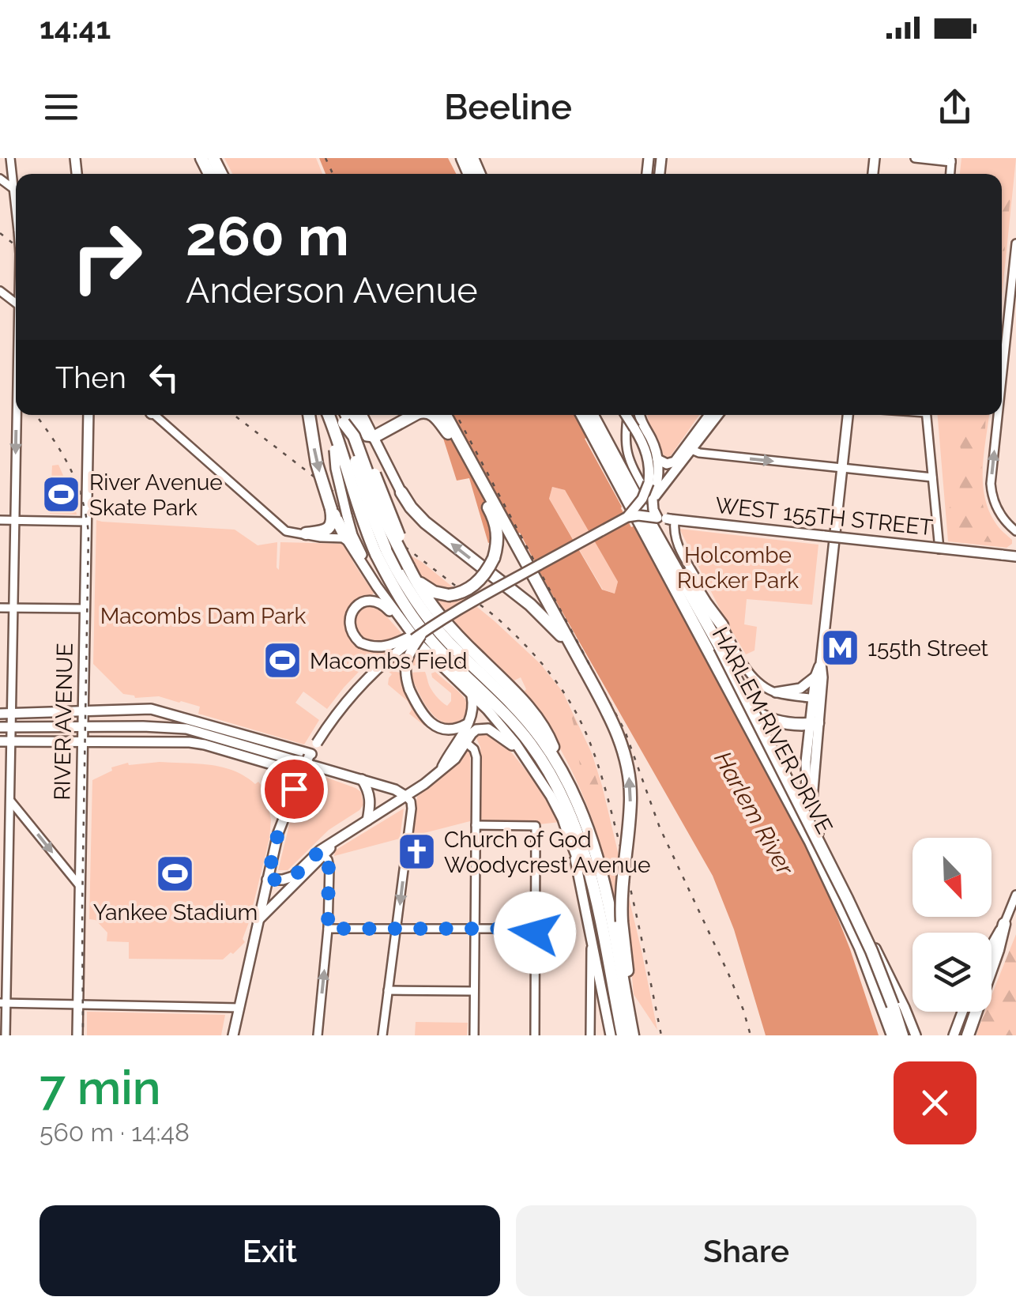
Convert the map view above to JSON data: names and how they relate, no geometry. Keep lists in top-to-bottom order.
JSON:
{
  "streets": {
    "highway": ["HARLEM RIVER DRIVE"],
    "main road": ["WEST 155TH STREET", "RIVER AVENUE"]
  },
  "crossings": [
    ["WEST 155TH STREET", "HARLEM RIVER DRIVE"]
  ],
  "water": ["Harlem River"],
  "parks": ["Holcombe Rucker Park", "Macombs Dam Park"],
  "places": {
    "sports": ["River Avenue Skate Park", "Macombs Field", "Yankee Stadium"],
    "metro station": ["155th Street"],
    "church": ["Church of God Woodycrest Avenue"]
  },
  "north": "bottom right",
  "page": {
    "status": "14:41",
    "header": "Beeline",
    "turn": ["260 m", "Anderson Avenue"],
    "then": "Then",
    "heading": ["7 min", "560 m · 14:48"],
    "buttons": ["Exit", "Share"]
  }
}
